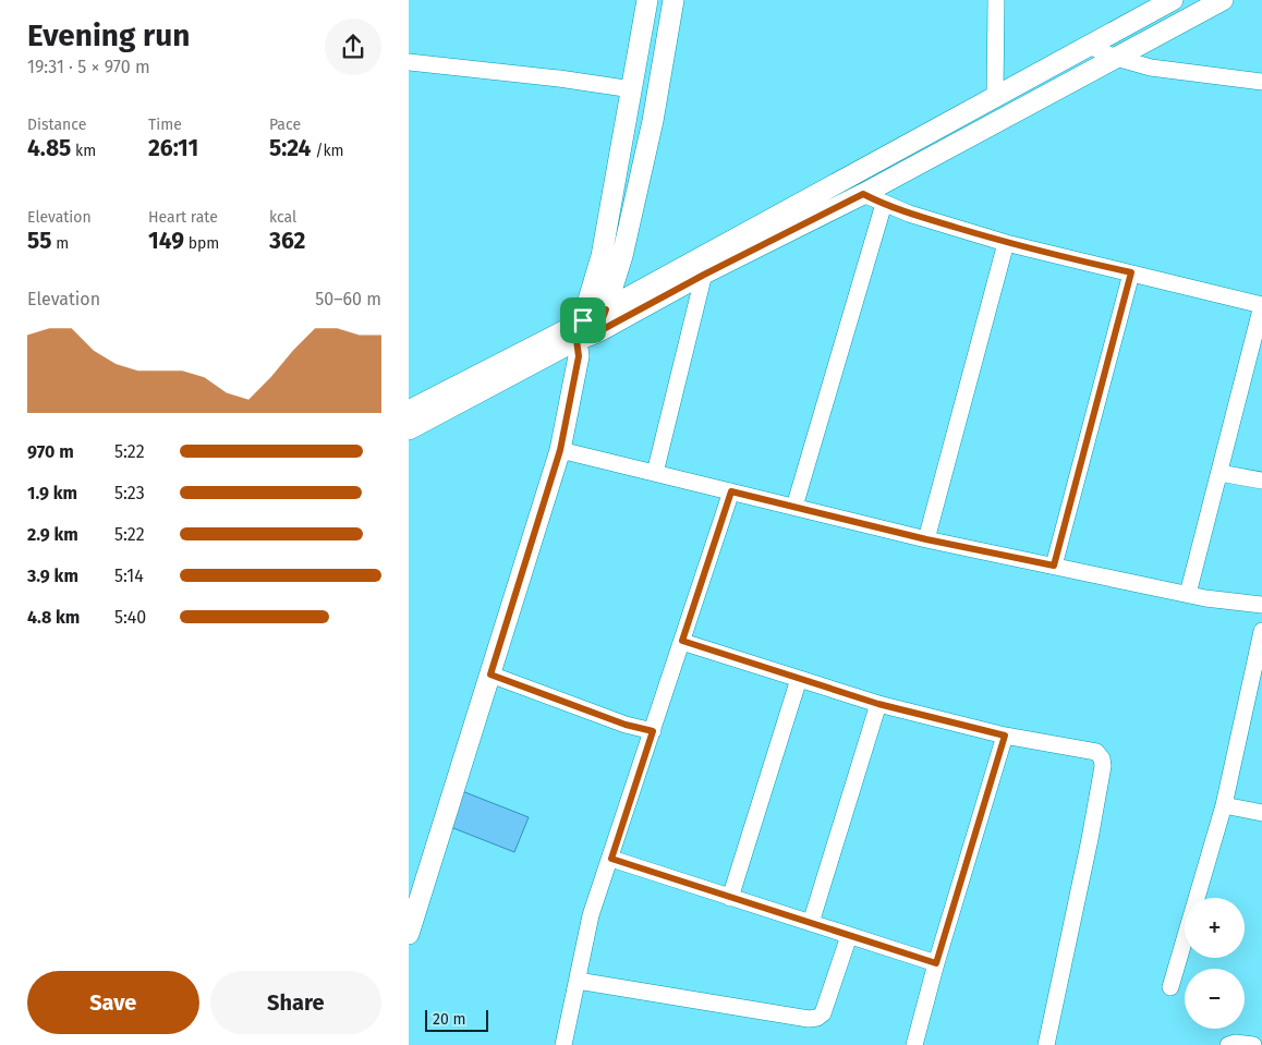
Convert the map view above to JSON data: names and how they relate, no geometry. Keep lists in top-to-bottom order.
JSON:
{
  "scale_bar": "20 m",
  "page": {
    "heading": ["Evening run", "19:31 · 5 × 970 m"],
    "stats": [
      ["Distance", "4.85 km"],
      ["Time", "26:11"],
      ["Pace", "5:24 /km"],
      ["Elevation", "55 m"],
      ["Heart rate", "149 bpm"],
      ["kcal", "362"]
    ],
    "chart": ["Elevation", "50–60 m"],
    "list": [
      {
        "name": "970 m",
        "note": "5:22"
      },
      {
        "name": "1.9 km",
        "note": "5:23"
      },
      {
        "name": "2.9 km",
        "note": "5:22"
      },
      {
        "name": "3.9 km",
        "note": "5:14"
      },
      {
        "name": "4.8 km",
        "note": "5:40"
      }
    ],
    "map_buttons": ["+", "−"],
    "buttons": ["Save", "Share"],
    "scale": "20 m"
  }
}
